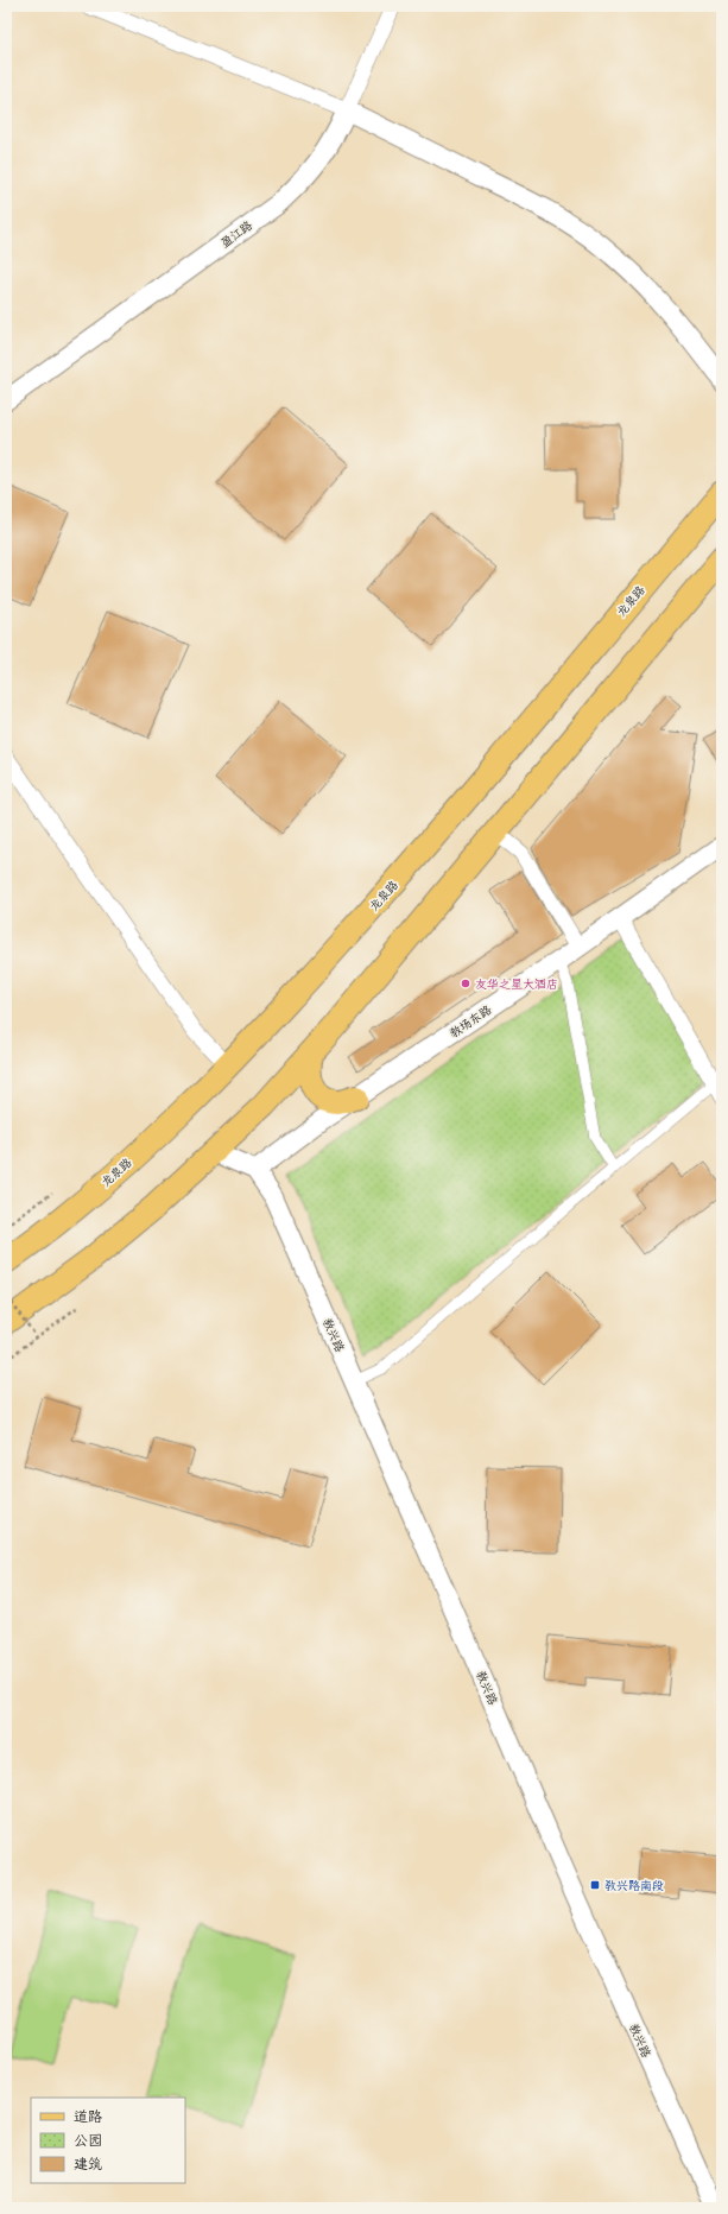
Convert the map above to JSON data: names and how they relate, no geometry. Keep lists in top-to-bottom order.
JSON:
{
  "streets": {
    "main road": ["龙泉路"],
    "street": ["盈江路", "教场东路", "教兴路"]
  },
  "crossings": [
    ["教场东路", "教兴路"]
  ],
  "places": {
    "other": ["友华之星大酒店"],
    "transit": ["教兴路南段"]
  },
  "legend": ["道路", "公园", "建筑"]
}
